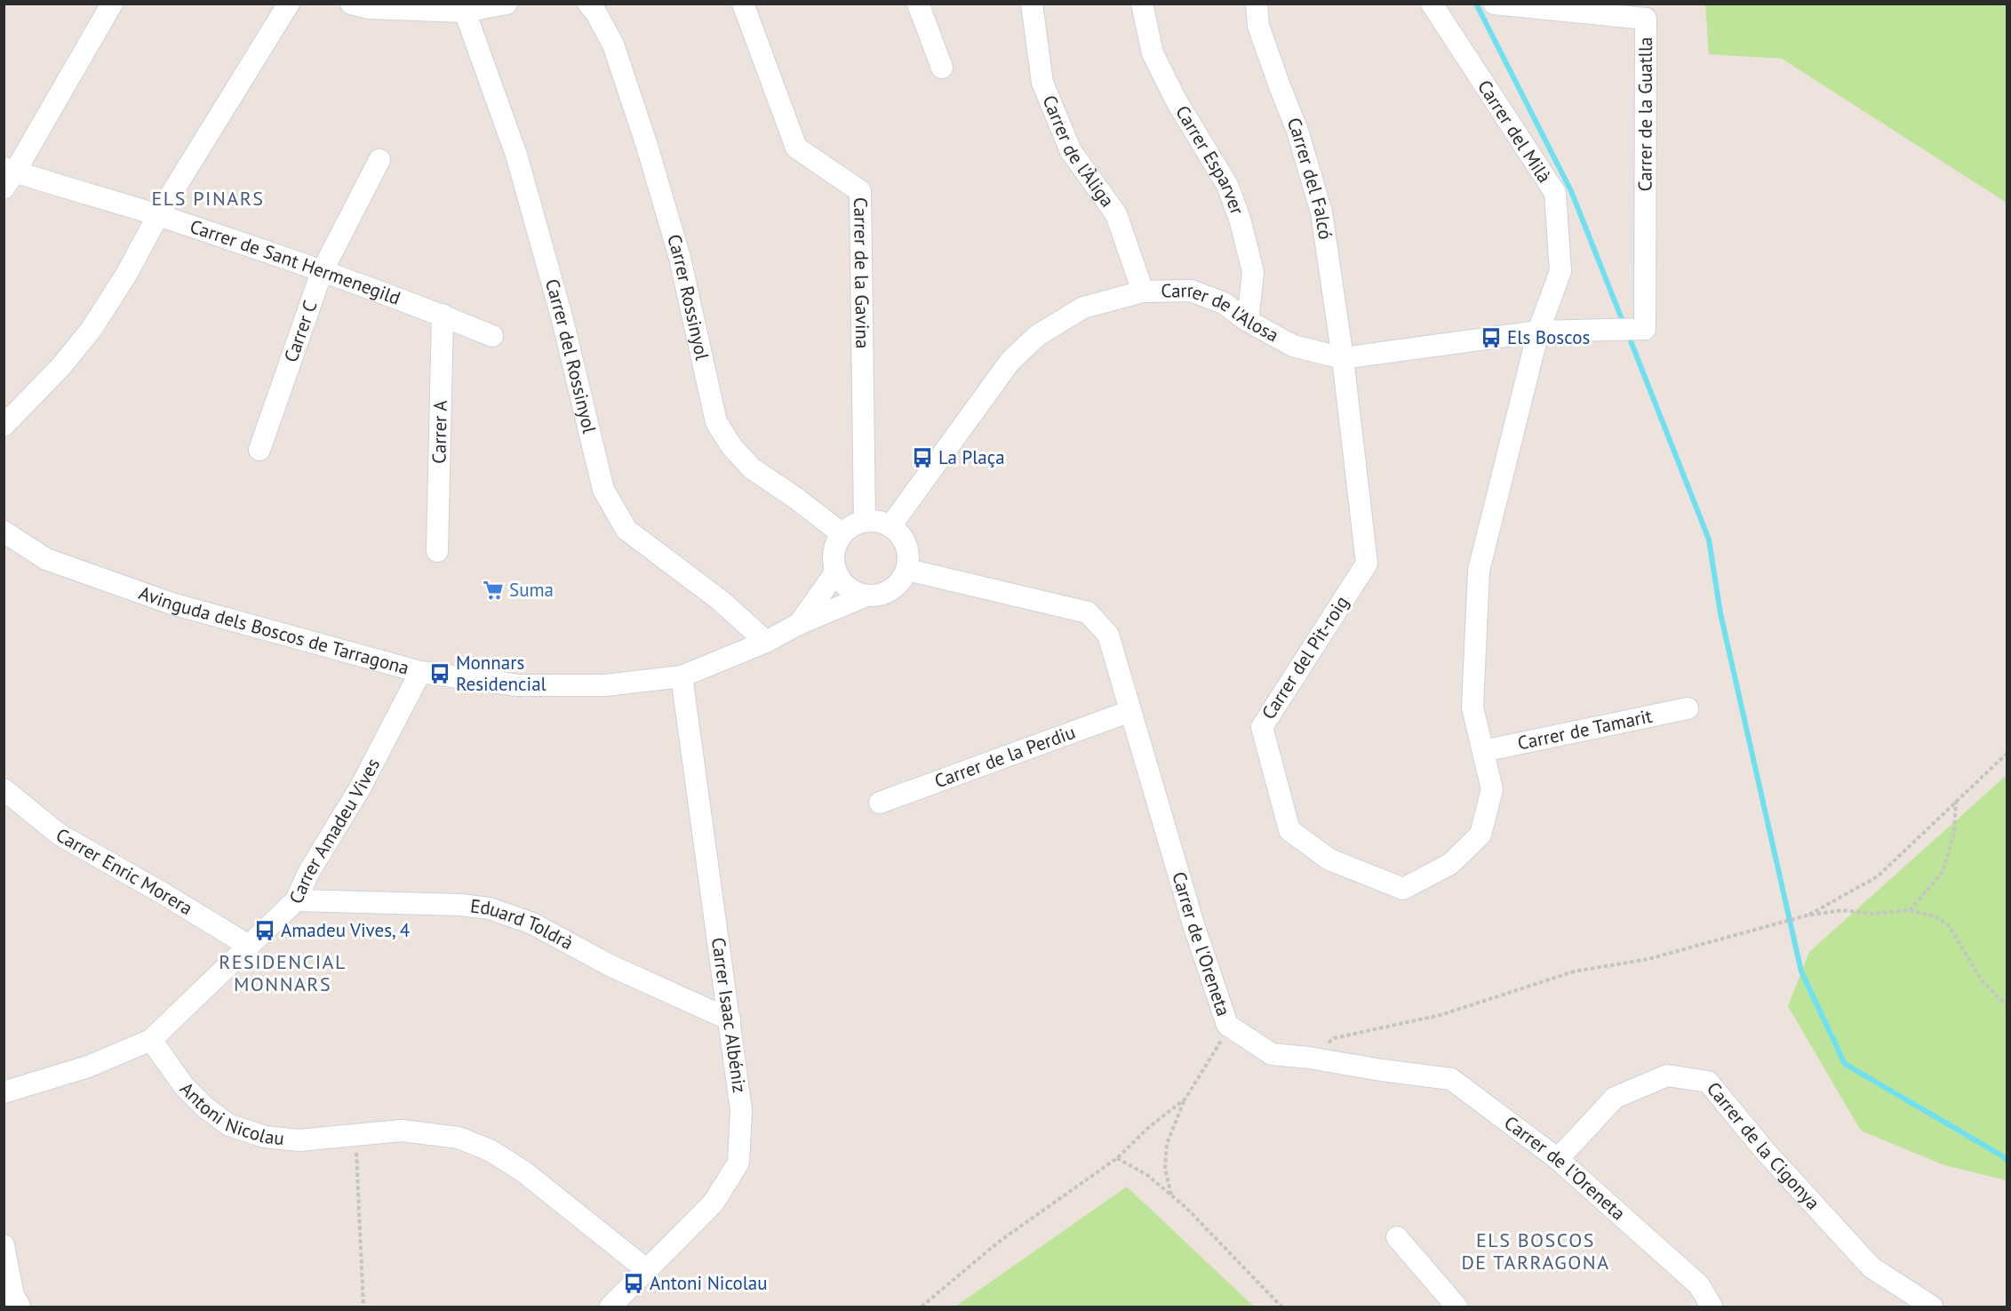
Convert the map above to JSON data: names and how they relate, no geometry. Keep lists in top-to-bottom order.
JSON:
{
  "streets": {
    "street": [
      "Carrer de la Guatlla",
      "Carrer del Milà",
      "Carrer de l'Àliga",
      "Carrer Esparver",
      "Carrer del Falcó",
      "Carrer de Sant Hermenegild",
      "Carrer de la Gavina",
      "Carrer Rossinyol",
      "Carrer de l'Alosa",
      "Carrer C",
      "Carrer del Rossinyol",
      "Carrer A",
      "Avinguda dels Boscos de Tarragona",
      "Carrer del Pit-roig",
      "Carrer de Tamarit",
      "Carrer de la Perdiu",
      "Carrer Amadeu Vives",
      "Carrer Enric Morera",
      "Eduard Toldrà",
      "Carrer de l'Oreneta",
      "Carrer Isaac Albéniz",
      "Antoni Nicolau",
      "Carrer de la Cigonya"
    ]
  },
  "crossings": [
    ["Carrer de la Guatlla", "Carrer de l'Alosa"],
    ["Carrer del Milà", "Carrer de l'Alosa"],
    ["Carrer del Milà", "Carrer del Pit-roig"],
    ["Carrer de l'Àliga", "Carrer de l'Alosa"],
    ["Carrer Esparver", "Carrer de l'Alosa"],
    ["Carrer del Falcó", "Carrer de l'Alosa"],
    ["Carrer del Falcó", "Carrer del Pit-roig"],
    ["Carrer de Sant Hermenegild", "Carrer C"],
    ["Carrer de Sant Hermenegild", "Carrer A"],
    ["Carrer de la Gavina", "Carrer Rossinyol"],
    ["Carrer de la Gavina", "Carrer de l'Alosa"],
    ["Carrer de la Gavina", "Avinguda dels Boscos de Tarragona"],
    ["Carrer de la Gavina", "Carrer de l'Oreneta"],
    ["Carrer Rossinyol", "Carrer de l'Alosa"],
    ["Carrer Rossinyol", "Avinguda dels Boscos de Tarragona"],
    ["Carrer Rossinyol", "Carrer de l'Oreneta"],
    ["Carrer de l'Alosa", "Avinguda dels Boscos de Tarragona"],
    ["Carrer de l'Alosa", "Carrer del Pit-roig"],
    ["Carrer de l'Alosa", "Carrer de l'Oreneta"],
    ["Carrer del Rossinyol", "Avinguda dels Boscos de Tarragona"],
    ["Avinguda dels Boscos de Tarragona", "Carrer Amadeu Vives"],
    ["Avinguda dels Boscos de Tarragona", "Carrer de l'Oreneta"],
    ["Avinguda dels Boscos de Tarragona", "Carrer Isaac Albéniz"],
    ["Carrer del Pit-roig", "Carrer de Tamarit"],
    ["Carrer de la Perdiu", "Carrer de l'Oreneta"],
    ["Carrer Amadeu Vives", "Carrer Enric Morera"],
    ["Carrer Amadeu Vives", "Eduard Toldrà"],
    ["Carrer Amadeu Vives", "Antoni Nicolau"],
    ["Eduard Toldrà", "Carrer Isaac Albéniz"],
    ["Carrer de l'Oreneta", "Carrer de la Cigonya"],
    ["Carrer Isaac Albéniz", "Antoni Nicolau"]
  ],
  "districts": ["ELS PINARS", "RESIDENCIAL MONNARS", "ELS BOSCOS DE TARRAGONA"],
  "places": {
    "bus stop": [
      "Els Boscos",
      "La Plaça",
      "Monnars Residencial",
      "Amadeu Vives, 4",
      "Antoni Nicolau"
    ],
    "supermarket": ["Suma"]
  }
}
